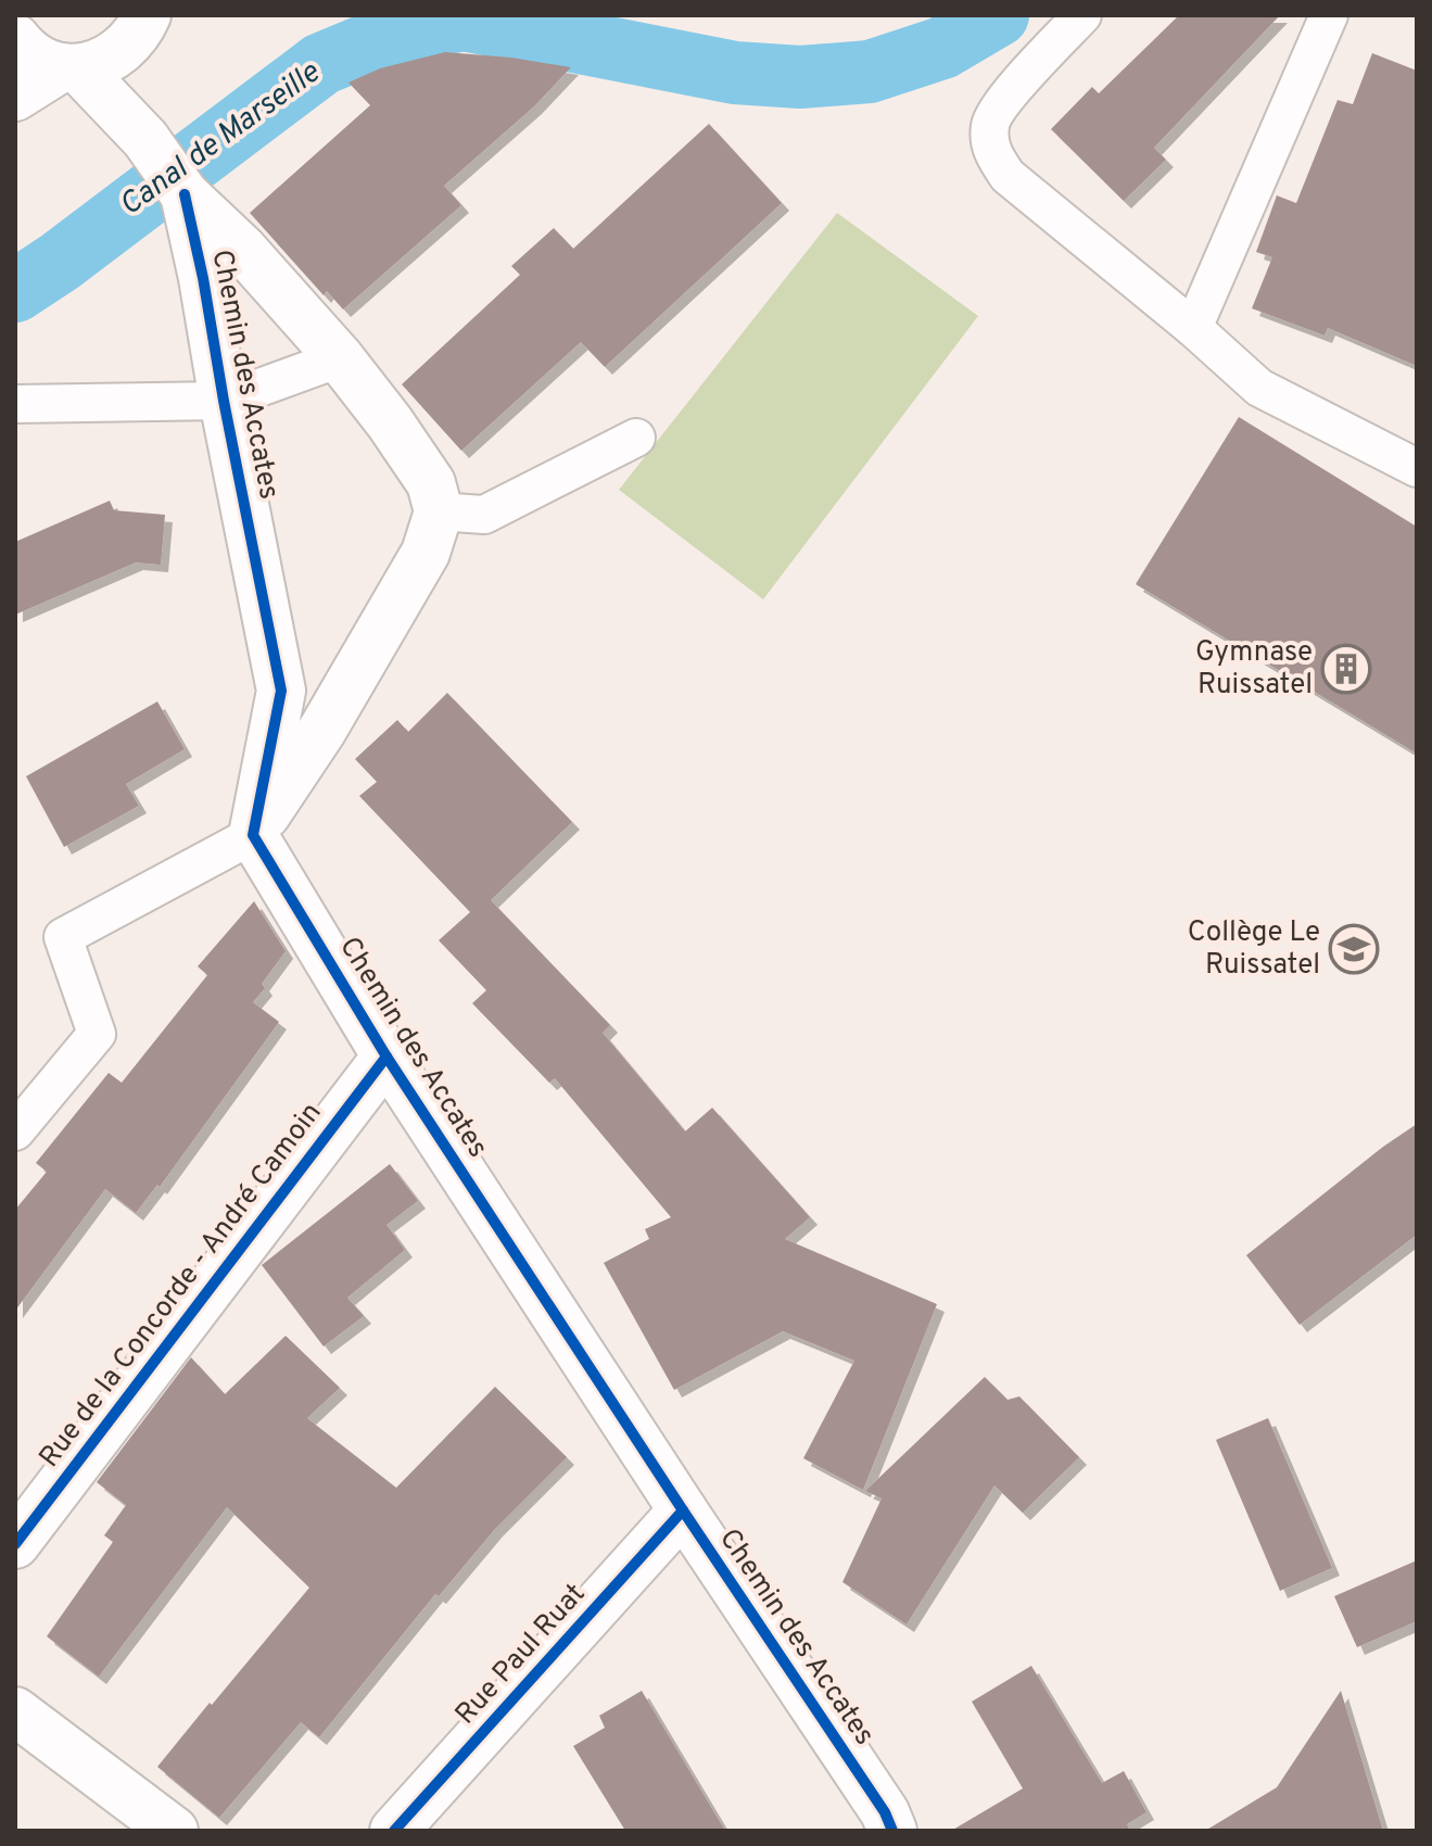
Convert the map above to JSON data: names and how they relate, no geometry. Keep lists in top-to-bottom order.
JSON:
{
  "streets": {
    "street": ["Chemin des Accates", "Rue de la Concorde - André Camoin", "Rue Paul Ruat"]
  },
  "crossings": [
    ["Chemin des Accates", "Rue de la Concorde - André Camoin"],
    ["Chemin des Accates", "Rue Paul Ruat"]
  ],
  "water": ["Canal de Marseille"],
  "places": {
    "building": ["Gymnase Ruissatel"],
    "school or university": ["Collège Le Ruissatel"]
  }
}
